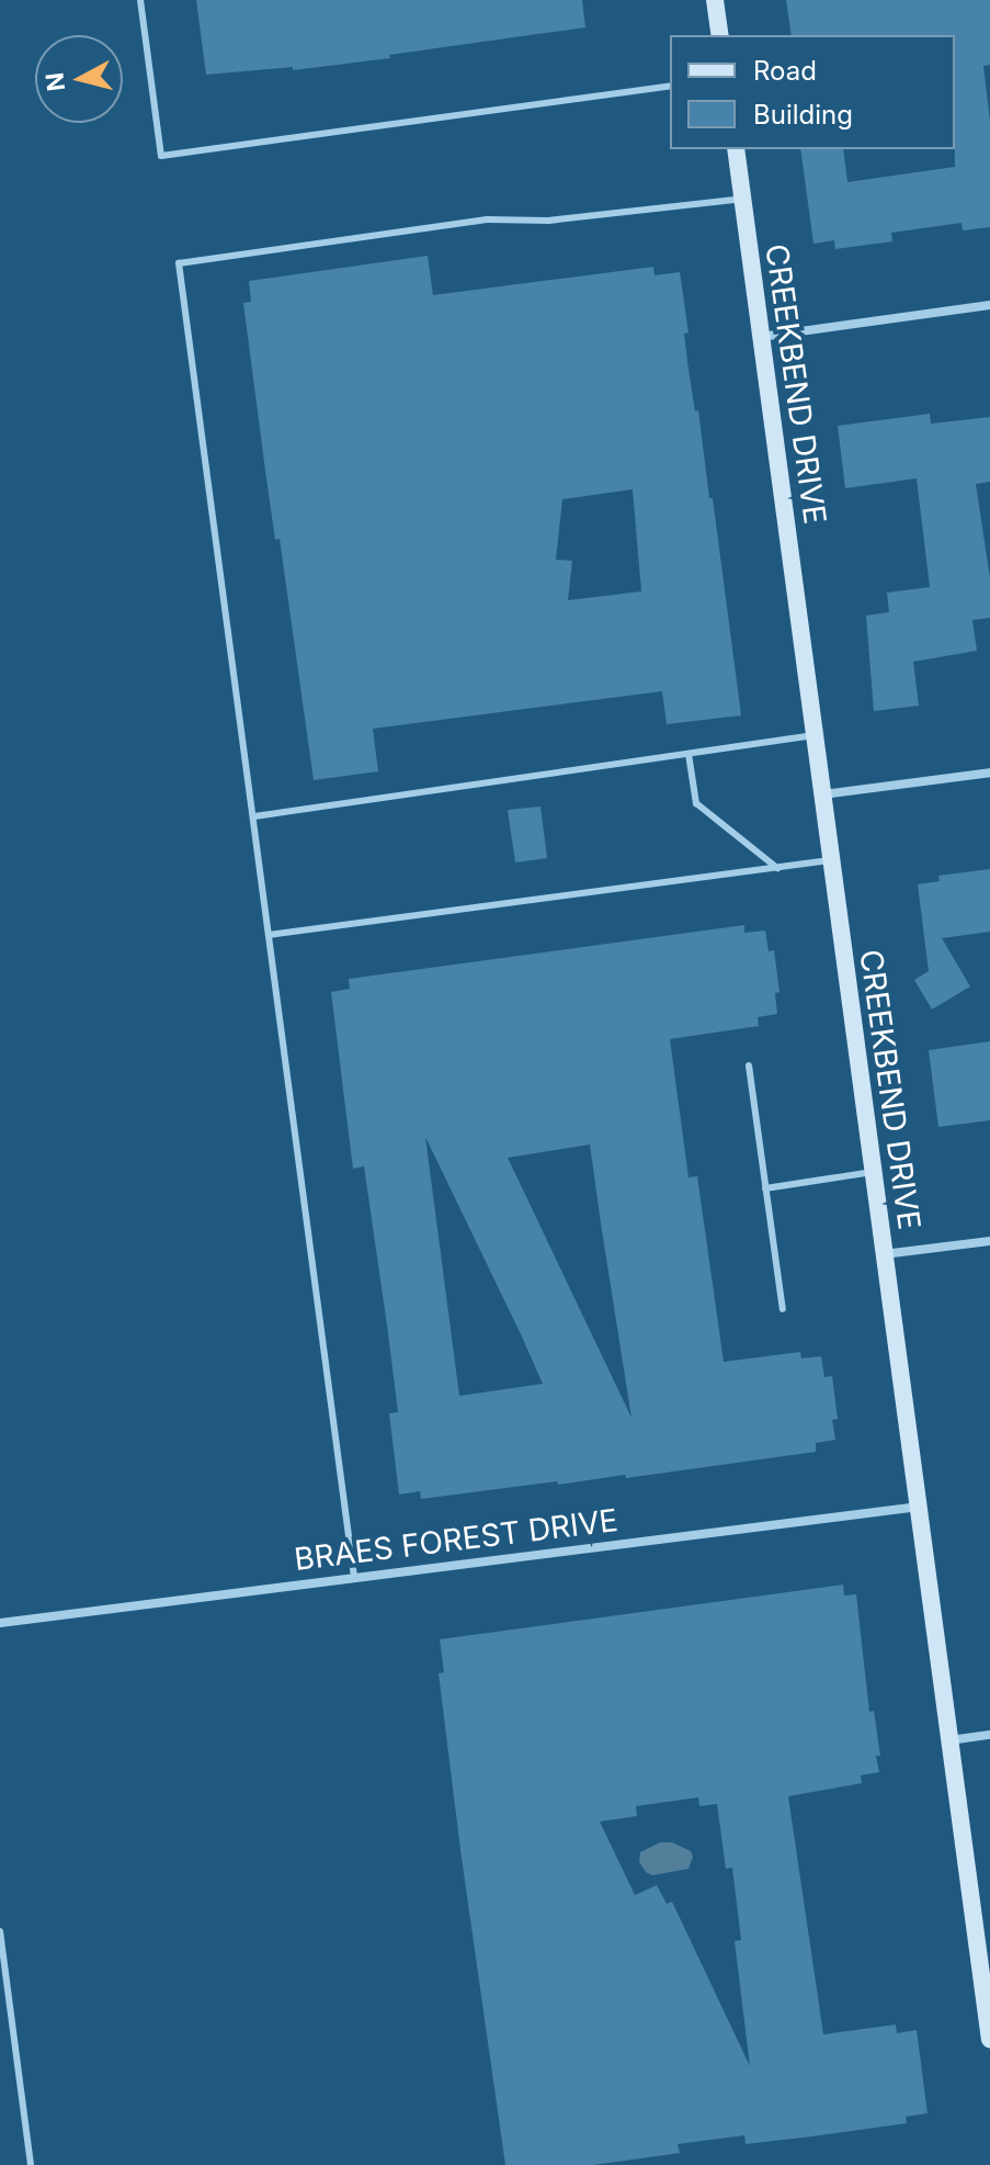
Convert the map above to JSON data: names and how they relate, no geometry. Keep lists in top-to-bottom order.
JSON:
{
  "streets": {
    "street": ["CREEKBEND DRIVE", "BRAES FOREST DRIVE"]
  },
  "crossings": [
    ["CREEKBEND DRIVE", "BRAES FOREST DRIVE"]
  ],
  "legend": ["Road", "Building"],
  "north": "left"
}
